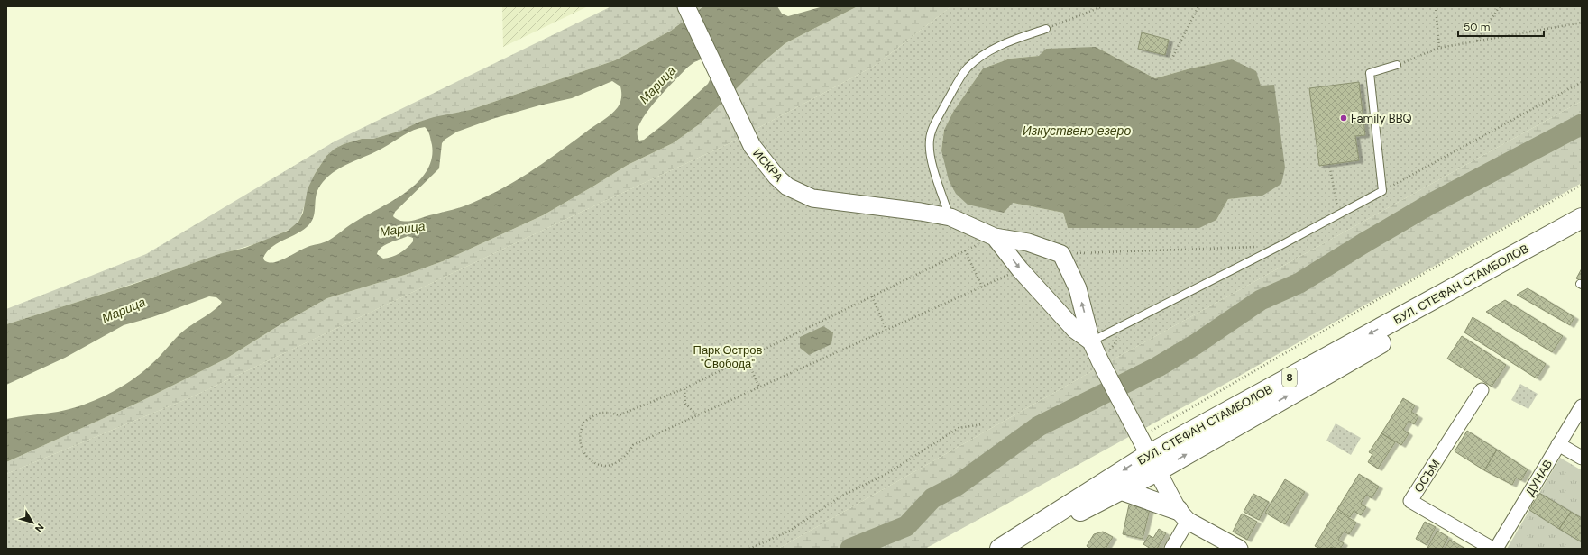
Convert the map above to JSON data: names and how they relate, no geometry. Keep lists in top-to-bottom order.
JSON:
{
  "streets": {
    "main road": ["БУЛ. СТЕФАН СТАМБОЛОВ", "8"],
    "street": ["ИСКРА", "ОСЪМ", "ДУНАВ"]
  },
  "water": ["Марица", "Изкуствено езеро"],
  "parks": ["Парк Остров \"Свобода\""],
  "places": ["Family BBQ"],
  "scale_bar": "50 m",
  "north": "bottom right"
}
